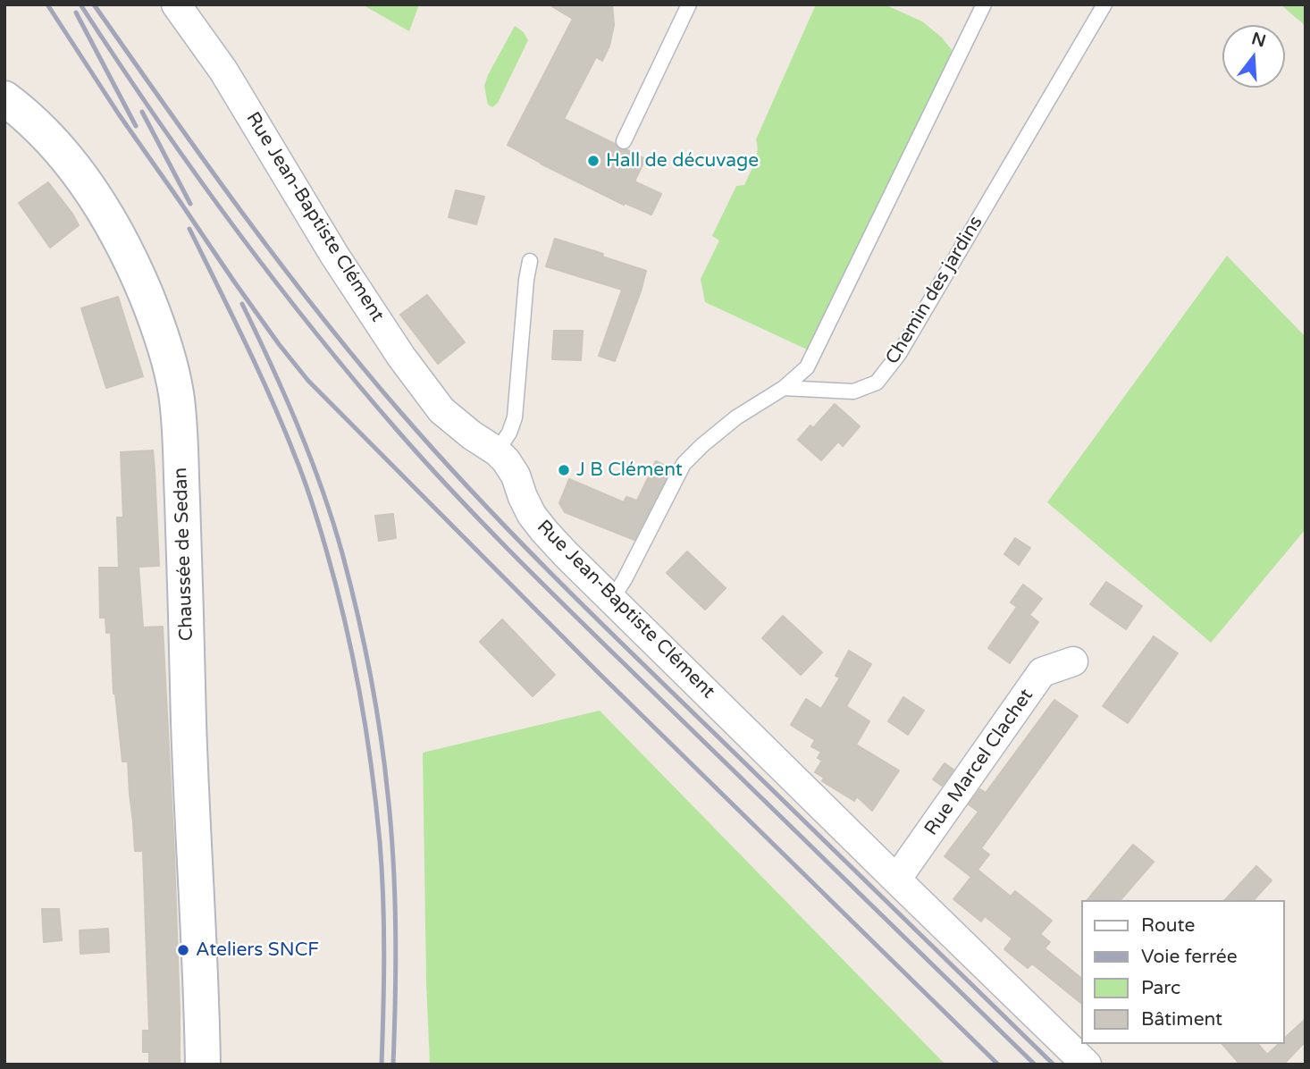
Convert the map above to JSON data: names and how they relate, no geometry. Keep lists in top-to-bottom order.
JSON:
{
  "streets": {
    "main road": ["Chaussée de Sedan"],
    "street": ["Rue Jean-Baptiste Clément", "Rue Marcel Clachet"],
    "lane": ["Chemin des jardins"]
  },
  "crossings": [
    ["Rue Jean-Baptiste Clément", "Rue Marcel Clachet"]
  ],
  "places": ["Hall de décuvage", "J B Clément", "Ateliers SNCF"],
  "legend": [
    "Route",
    "Voie ferrée",
    "Parc",
    "Bâtiment"
  ],
  "north": "top"
}
